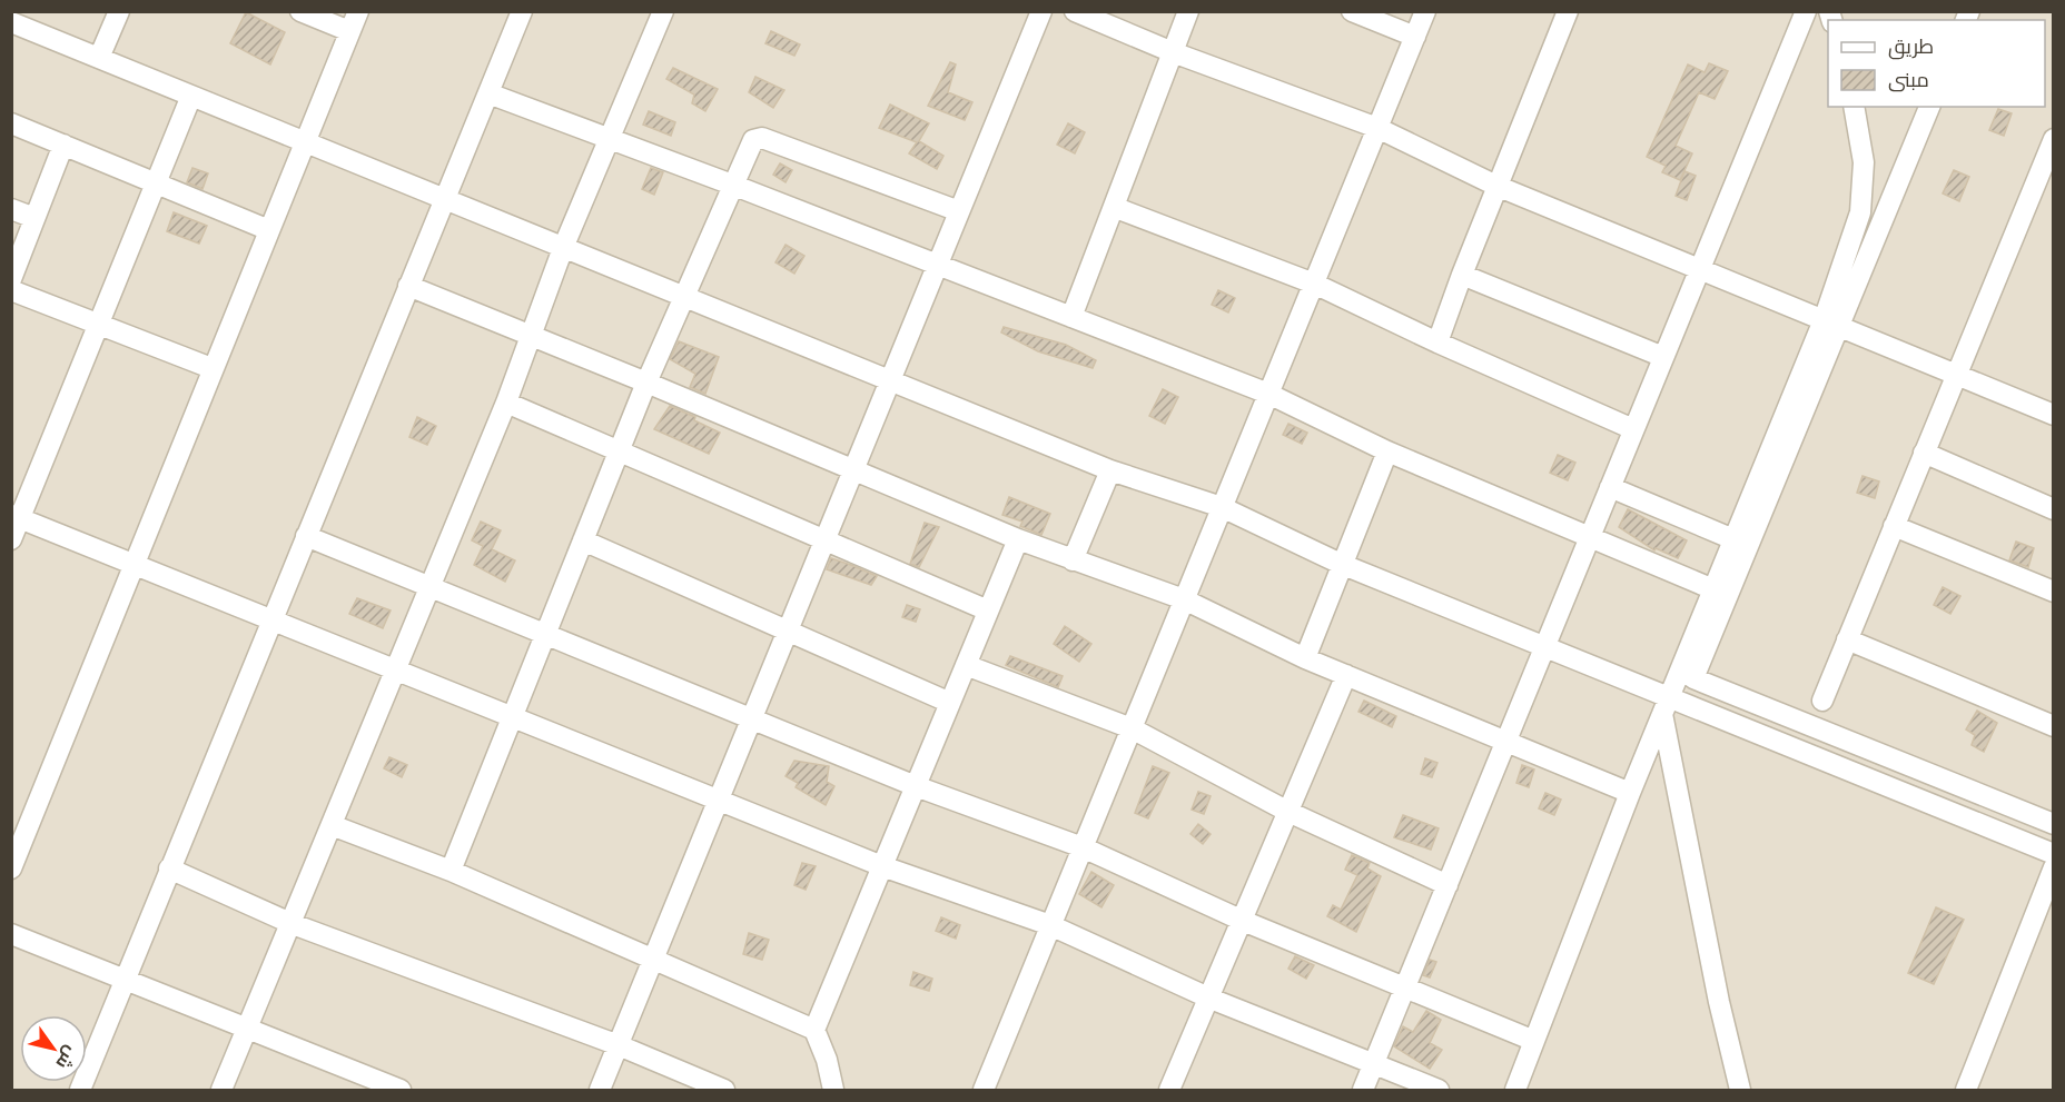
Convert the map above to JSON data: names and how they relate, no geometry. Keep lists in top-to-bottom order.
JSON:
{
  "legend": ["طريق", "مبنى"],
  "north": "bottom right"
}
